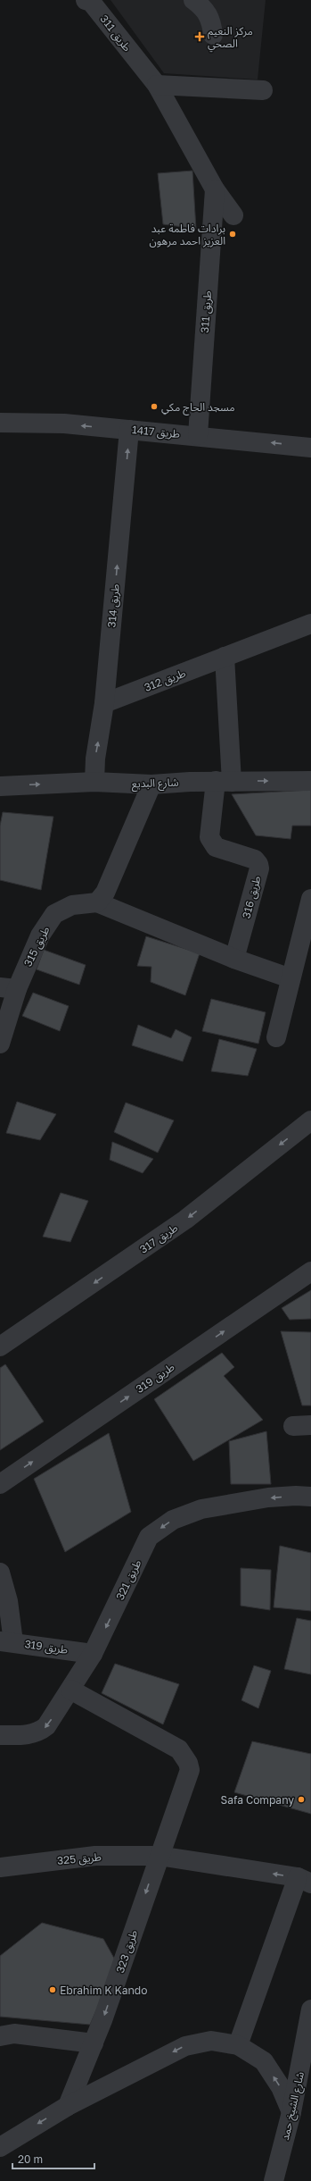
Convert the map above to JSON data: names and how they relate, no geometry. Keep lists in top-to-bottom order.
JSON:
{
  "streets": {
    "street": [
      "طريق 311",
      "طريق 1417",
      "طريق 314",
      "طريق 312",
      "شارع البديع",
      "طريق 316",
      "طريق 315",
      "طريق 317",
      "طريق 319",
      "طريق 321",
      "طريق 325",
      "طريق 323",
      "شارع الشيخ حمد"
    ]
  },
  "crossings": [
    ["طريق 311", "طريق 1417"],
    ["طريق 1417", "طريق 314"],
    ["طريق 314", "طريق 312"],
    ["طريق 314", "شارع البديع"],
    ["شارع البديع", "طريق 316"],
    ["طريق 319", "طريق 321"],
    ["طريق 321", "طريق 323"],
    ["طريق 325", "طريق 323"]
  ],
  "one_way": [
    "طريق 1417",
    "شارع البديع",
    "طريق 317",
    "طريق 319",
    "طريق 321"
  ],
  "places": {
    "health": ["مركز النعيم الصحي"],
    "other": [
      "برادات فاطمة عبد العزيز احمد مرهون",
      "مسجد الحاج مكي",
      "Safa Company",
      "Ebrahim K Kando"
    ]
  },
  "scale_bar": "20 m"
}
